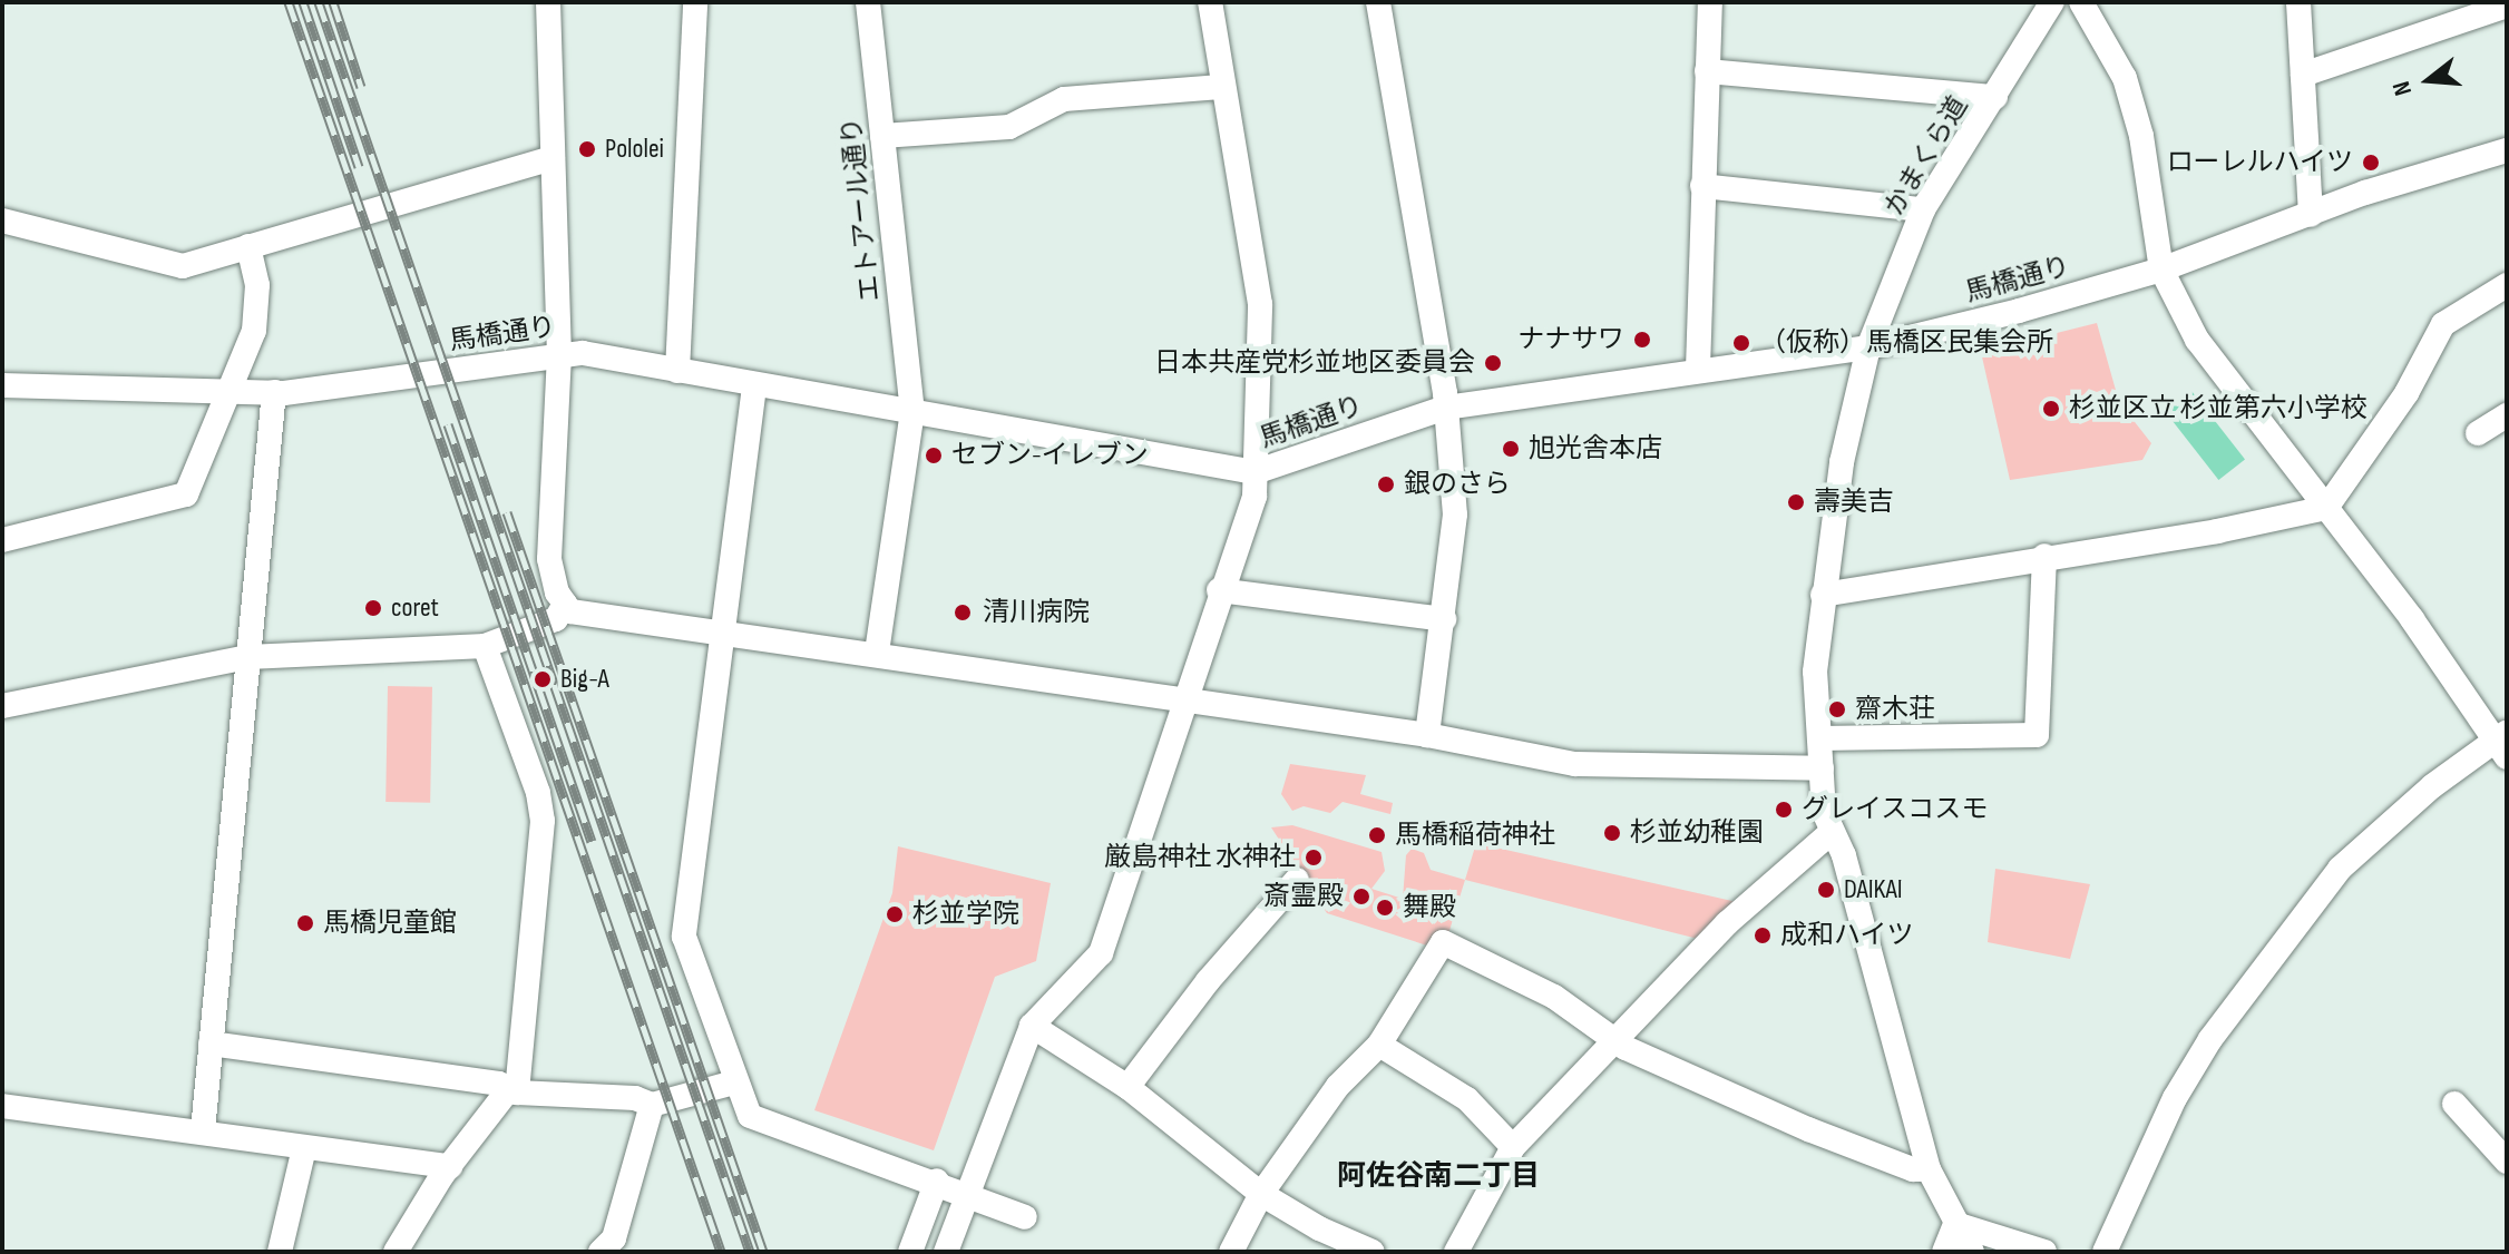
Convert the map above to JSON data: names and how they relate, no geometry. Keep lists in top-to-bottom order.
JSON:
{
  "streets": {
    "street": ["かまくら道", "エトアール通り", "馬橋通り"]
  },
  "crossings": [
    ["かまくら道", "馬橋通り"],
    ["エトアール通り", "馬橋通り"]
  ],
  "districts": ["阿佐谷南二丁目"],
  "places": [
    "Pololei",
    "ローレルハイツ",
    "ナナサワ",
    "（仮称）馬橋区民集会所",
    "日本共産党杉並地区委員会",
    "杉並区立 杉並第六小学校",
    "旭光舎本店",
    "セブン-イレブン",
    "銀のさら",
    "壽美吉",
    "coret",
    "清川病院",
    "Big-A",
    "齋木荘",
    "グレイスコスモ",
    "杉並幼稚園",
    "馬橋稲荷神社",
    "厳島神社 水神社",
    "DAIKAI",
    "斎霊殿",
    "舞殿",
    "杉並学院",
    "馬橋児童館",
    "成和ハイツ"
  ],
  "north": "left"
}
